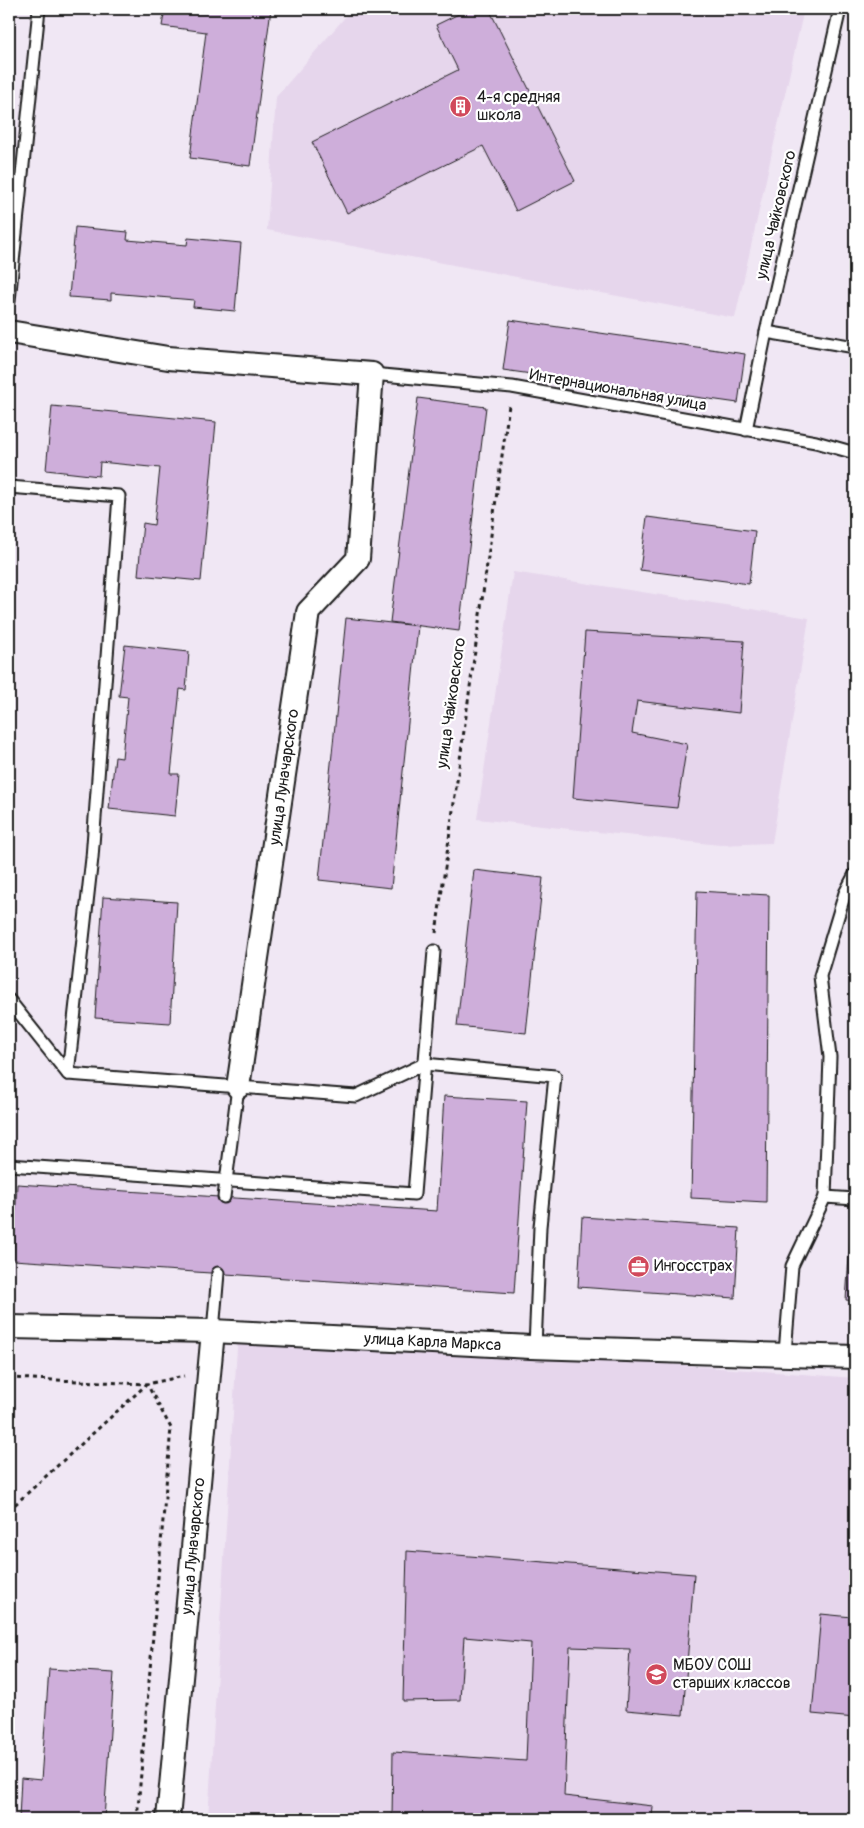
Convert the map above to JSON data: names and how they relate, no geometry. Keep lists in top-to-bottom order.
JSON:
{
  "streets": {
    "street": ["улица Луначарского", "улица Карла Маркса"],
    "lane": ["улица Чайковского", "Интернациональная улица"]
  },
  "crossings": [
    ["улица Чайковского", "Интернациональная улица"],
    ["Интернациональная улица", "улица Луначарского"],
    ["улица Луначарского", "улица Карла Маркса"]
  ],
  "places": {
    "building": ["4-я средняя школа"],
    "office": ["Ингосстрах"],
    "school or university": ["МБОУ СОШ старших классов"]
  }
}
